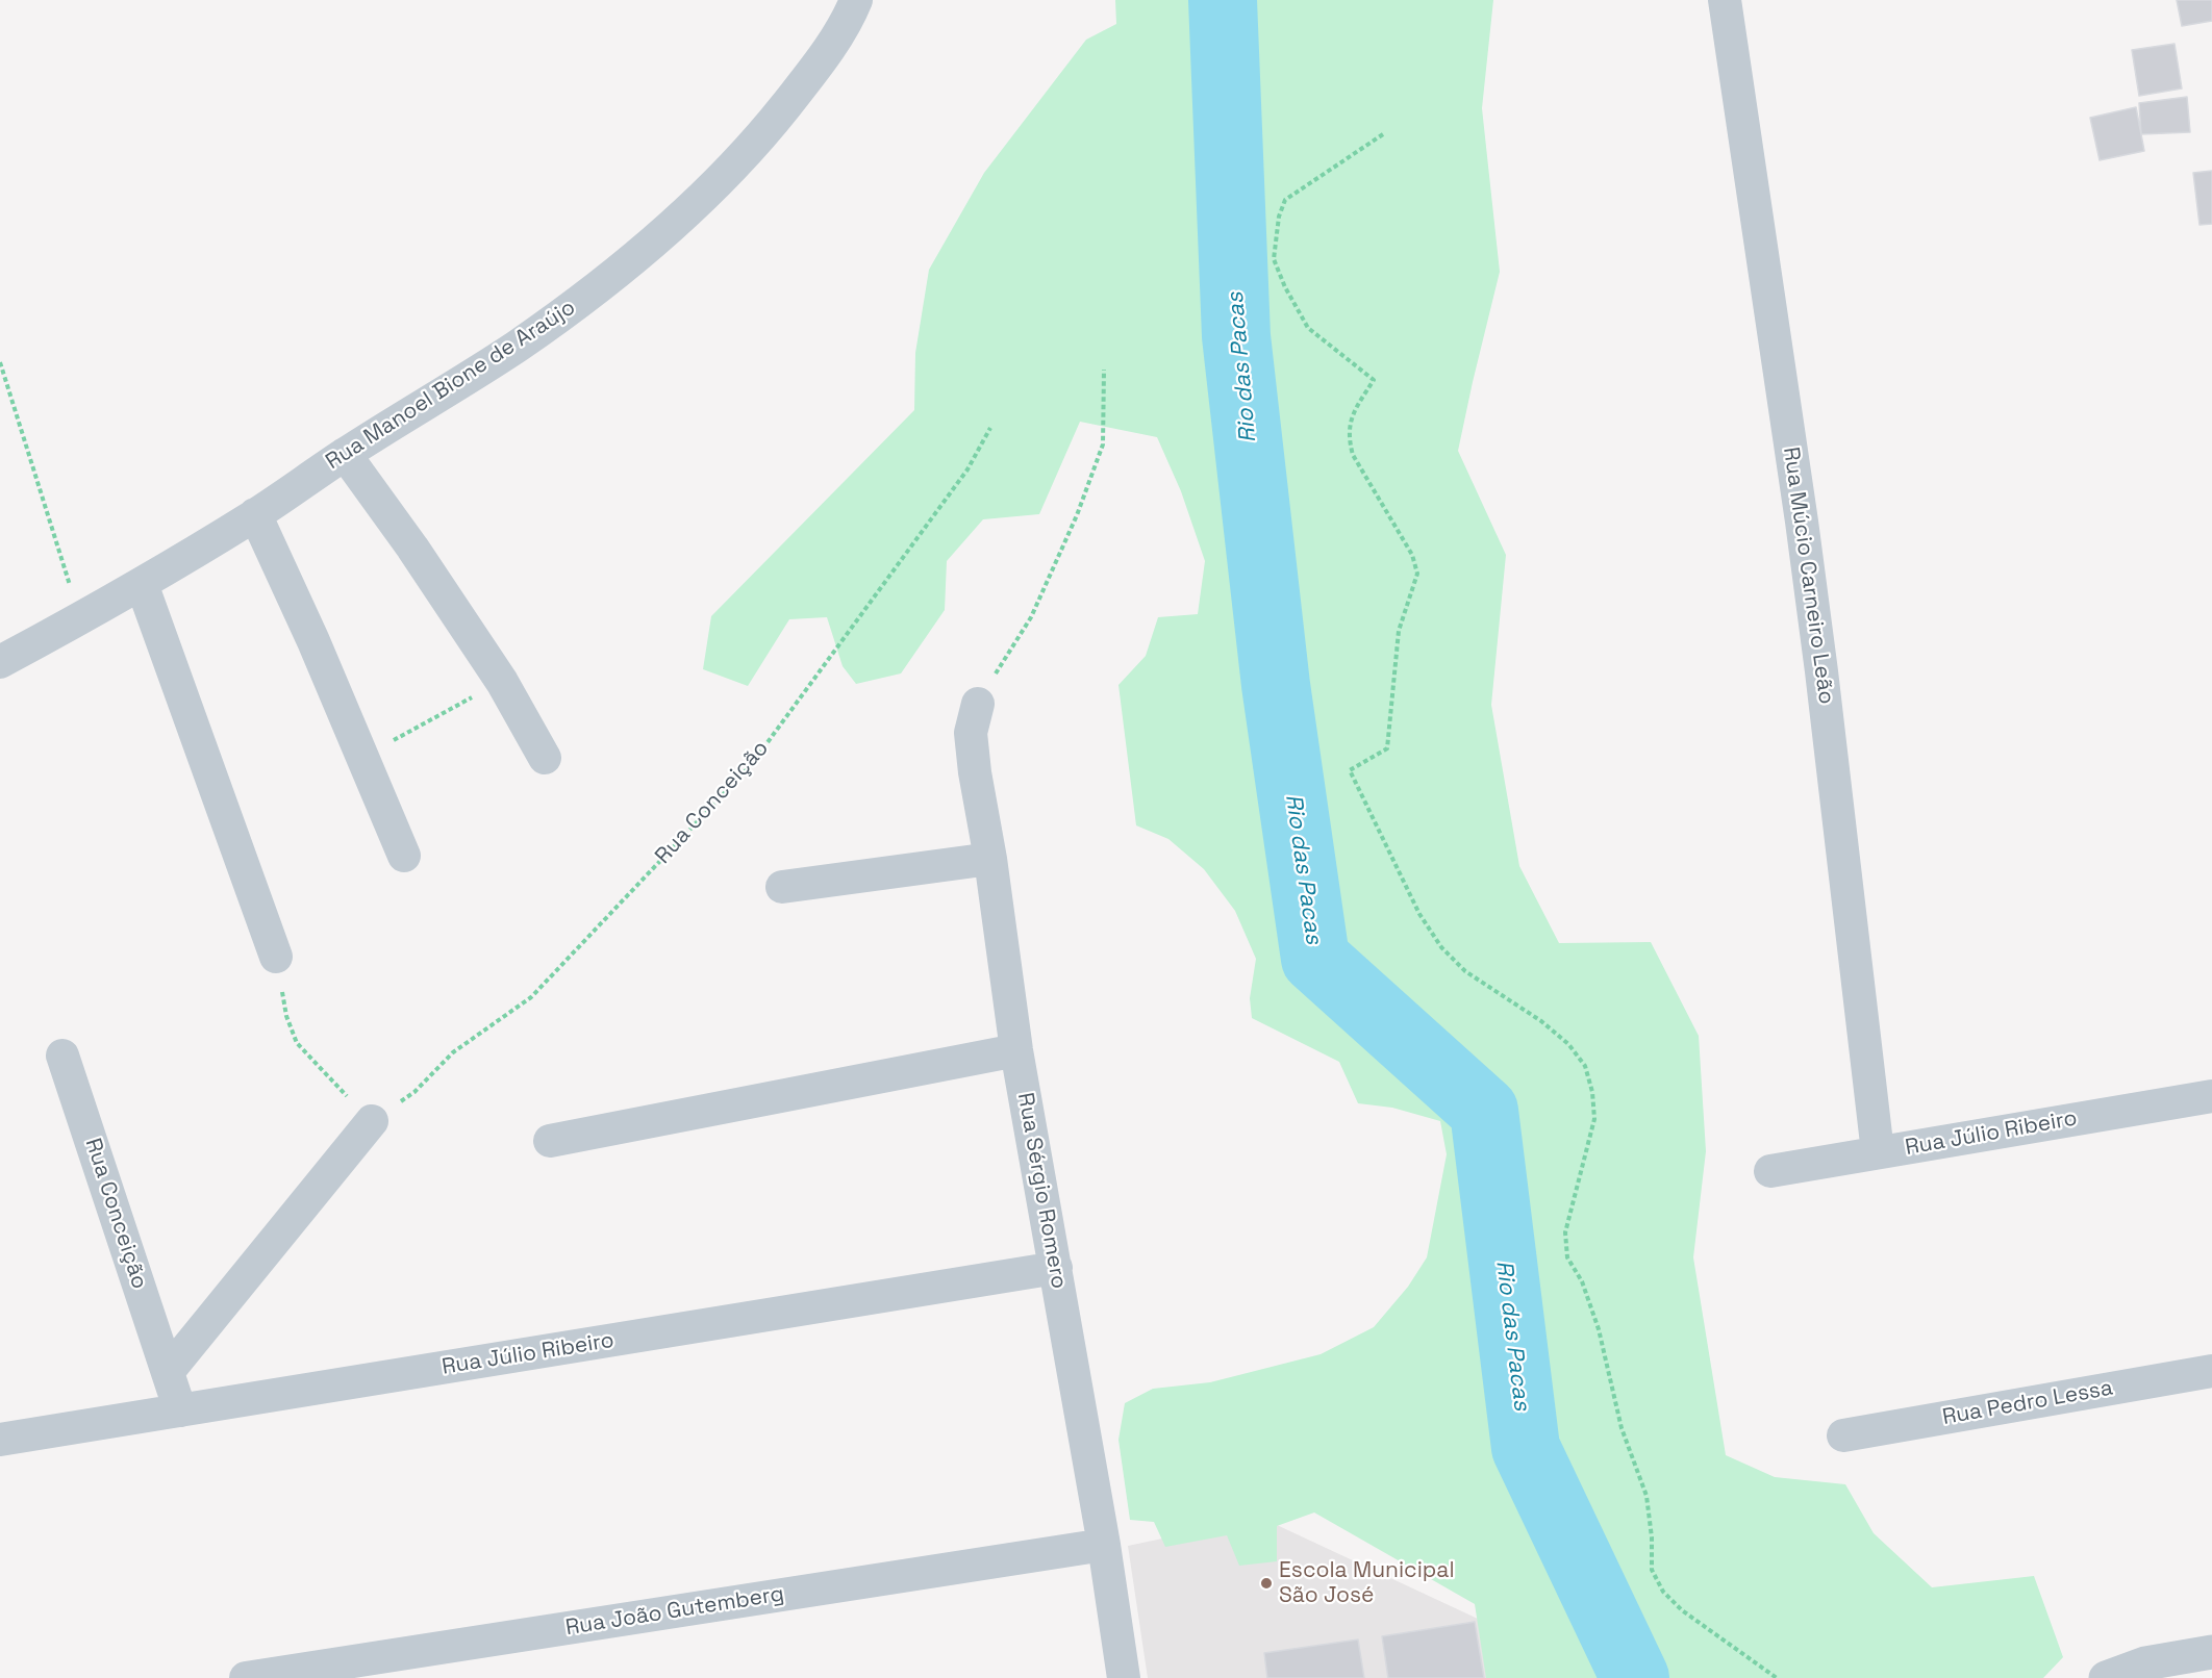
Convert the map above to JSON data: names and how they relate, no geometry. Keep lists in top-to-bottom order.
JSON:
{
  "streets": {
    "street": [
      "Rua Manoel Bione de Araújo",
      "Rua Múcio Carneiro Leão",
      "Rua Conceição",
      "Rua Júlio Ribeiro",
      "Rua Sérgio Romero",
      "Rua Pedro Lessa",
      "Rua João Gutemberg"
    ]
  },
  "crossings": [
    ["Rua Múcio Carneiro Leão", "Rua Júlio Ribeiro"],
    ["Rua Conceição", "Rua Júlio Ribeiro"],
    ["Rua Júlio Ribeiro", "Rua Sérgio Romero"],
    ["Rua Sérgio Romero", "Rua João Gutemberg"]
  ],
  "water": ["Rio das Pacas"],
  "places": ["Escola Municipal São José"]
}
